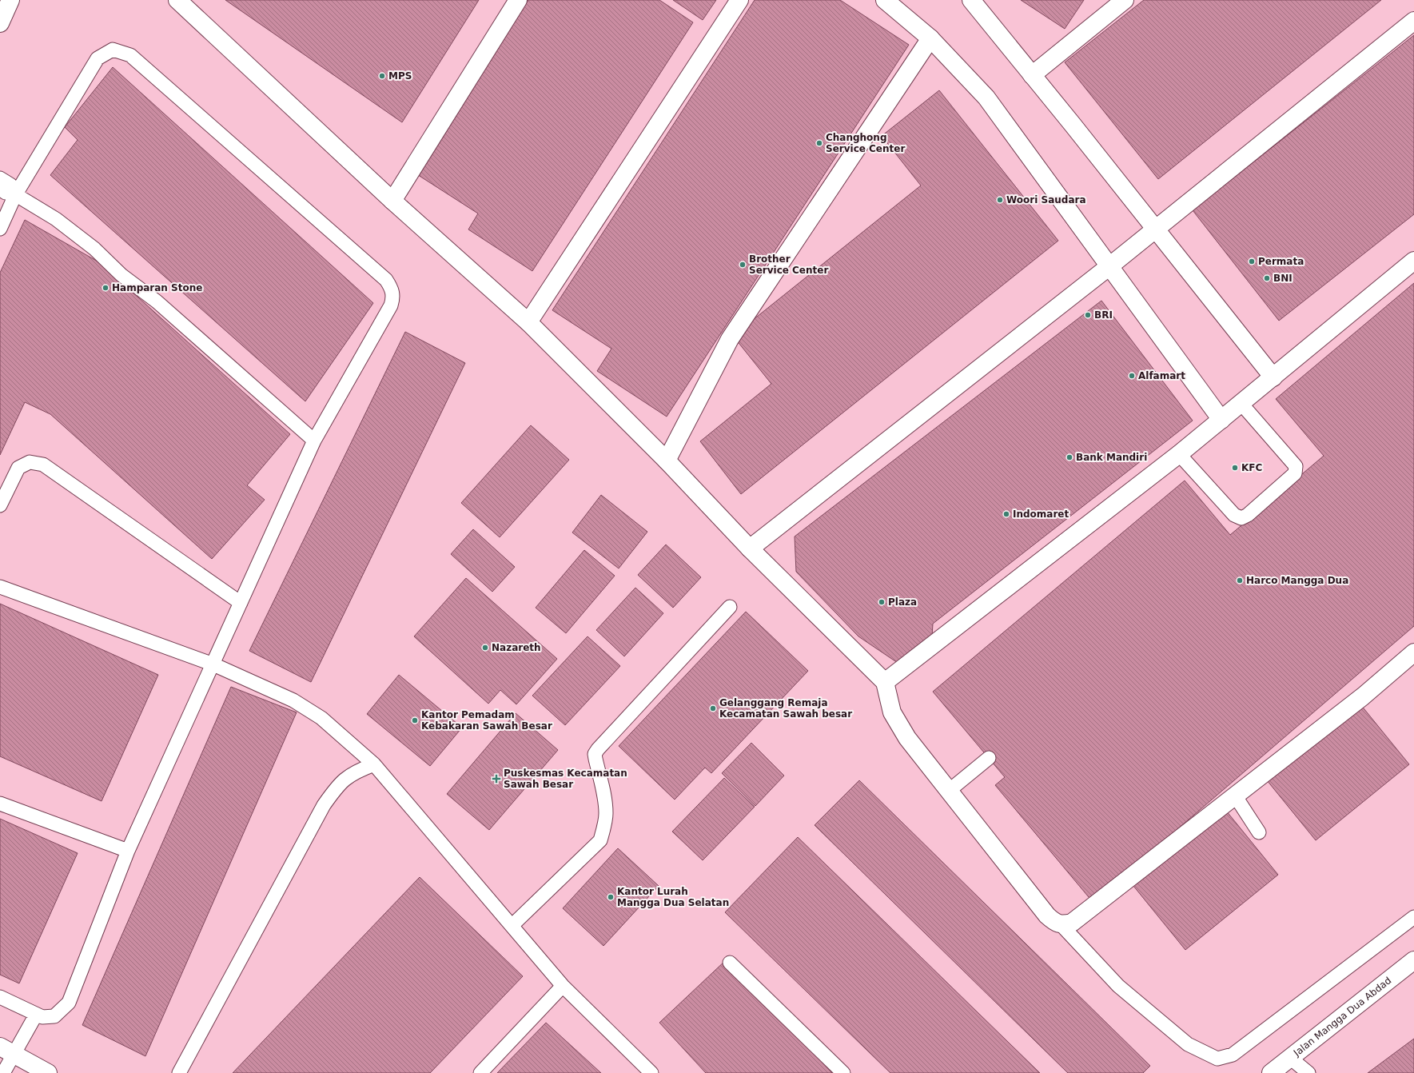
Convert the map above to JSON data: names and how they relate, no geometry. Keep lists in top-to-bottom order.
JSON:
{
  "streets": {
    "street": ["Jalan Mangga Dua Abdad"]
  },
  "places": {
    "other": [
      "MPS",
      "Changhong Service Center",
      "Woori Saudara",
      "Permata",
      "Brother Service Center",
      "BNI",
      "Hamparan Stone",
      "BRI",
      "Alfamart",
      "Bank Mandiri",
      "KFC",
      "Indomaret",
      "Harco Mangga Dua",
      "Plaza",
      "Nazareth",
      "Gelanggang Remaja Kecamatan Sawah besar",
      "Kantor Pemadam Kebakaran Sawah Besar",
      "Kantor Lurah Mangga Dua Selatan"
    ],
    "health": ["Puskesmas Kecamatan Sawah Besar"]
  }
}
